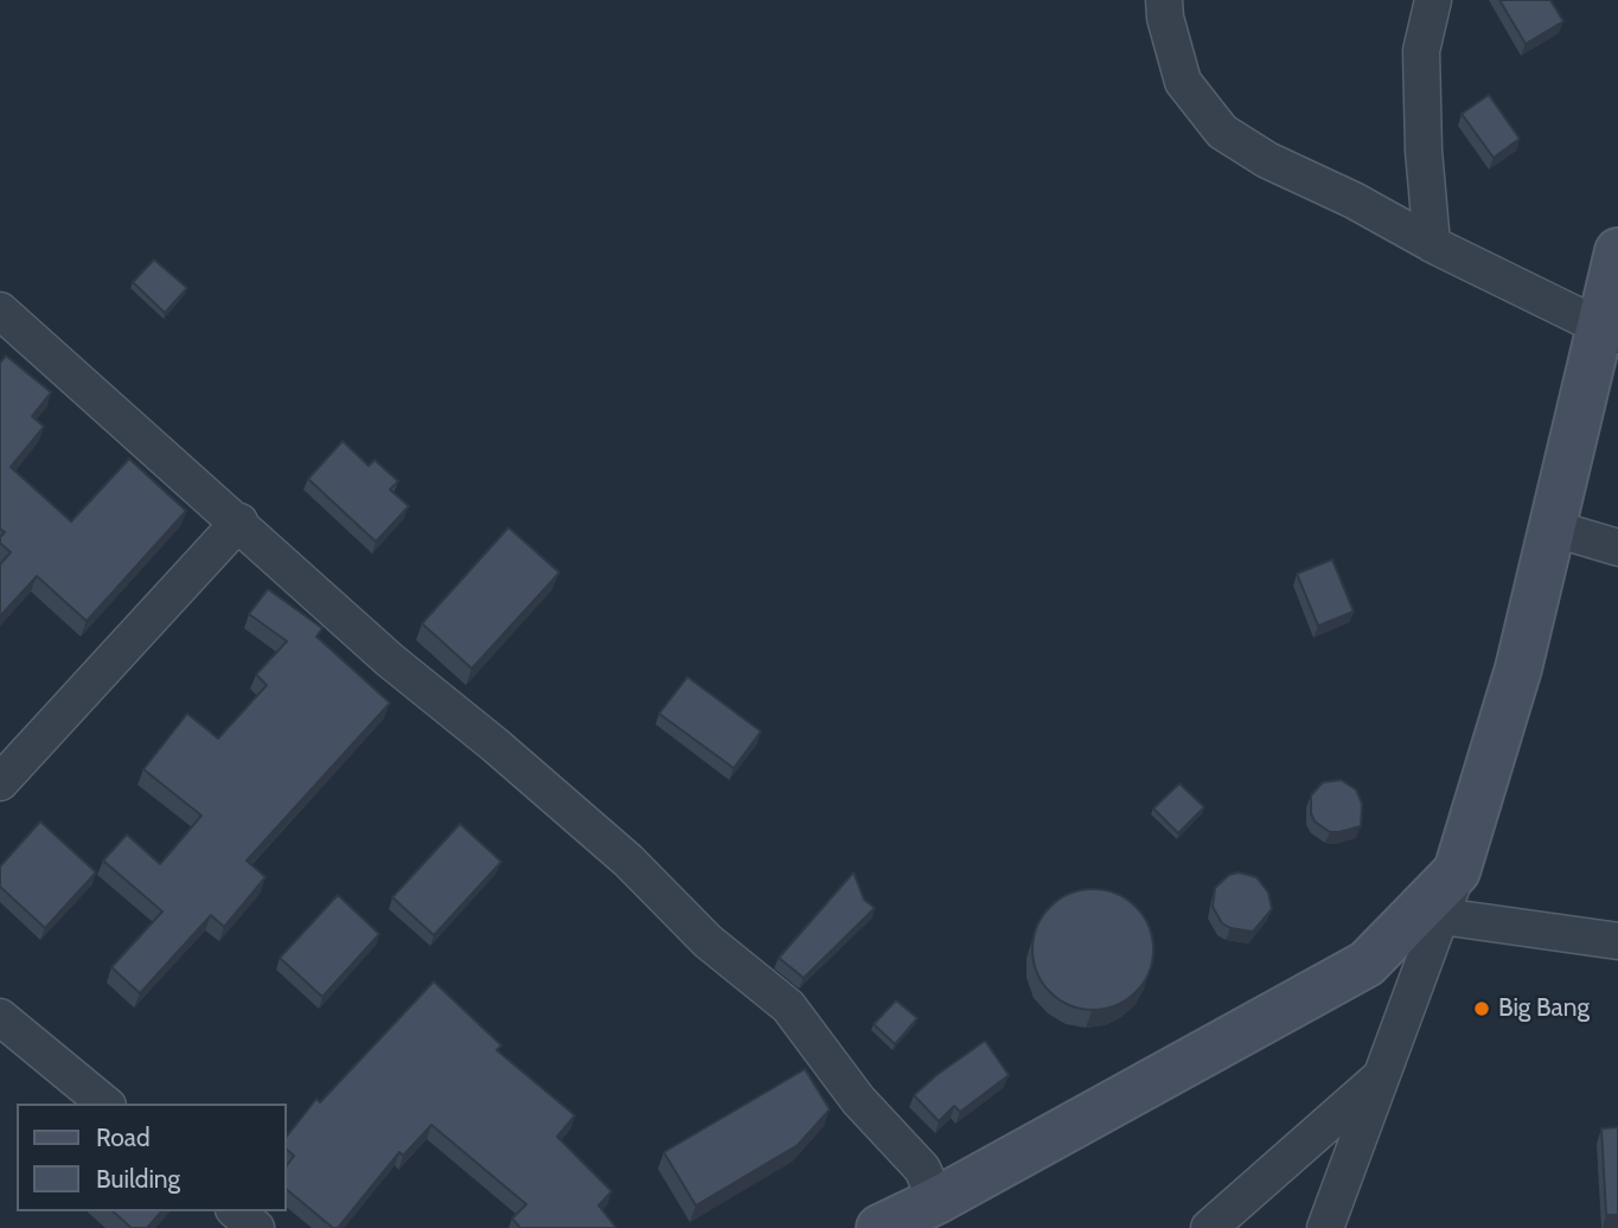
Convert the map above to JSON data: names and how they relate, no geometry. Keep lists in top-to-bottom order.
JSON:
{
  "places": ["Big Bang"],
  "legend": ["Road", "Building"]
}
